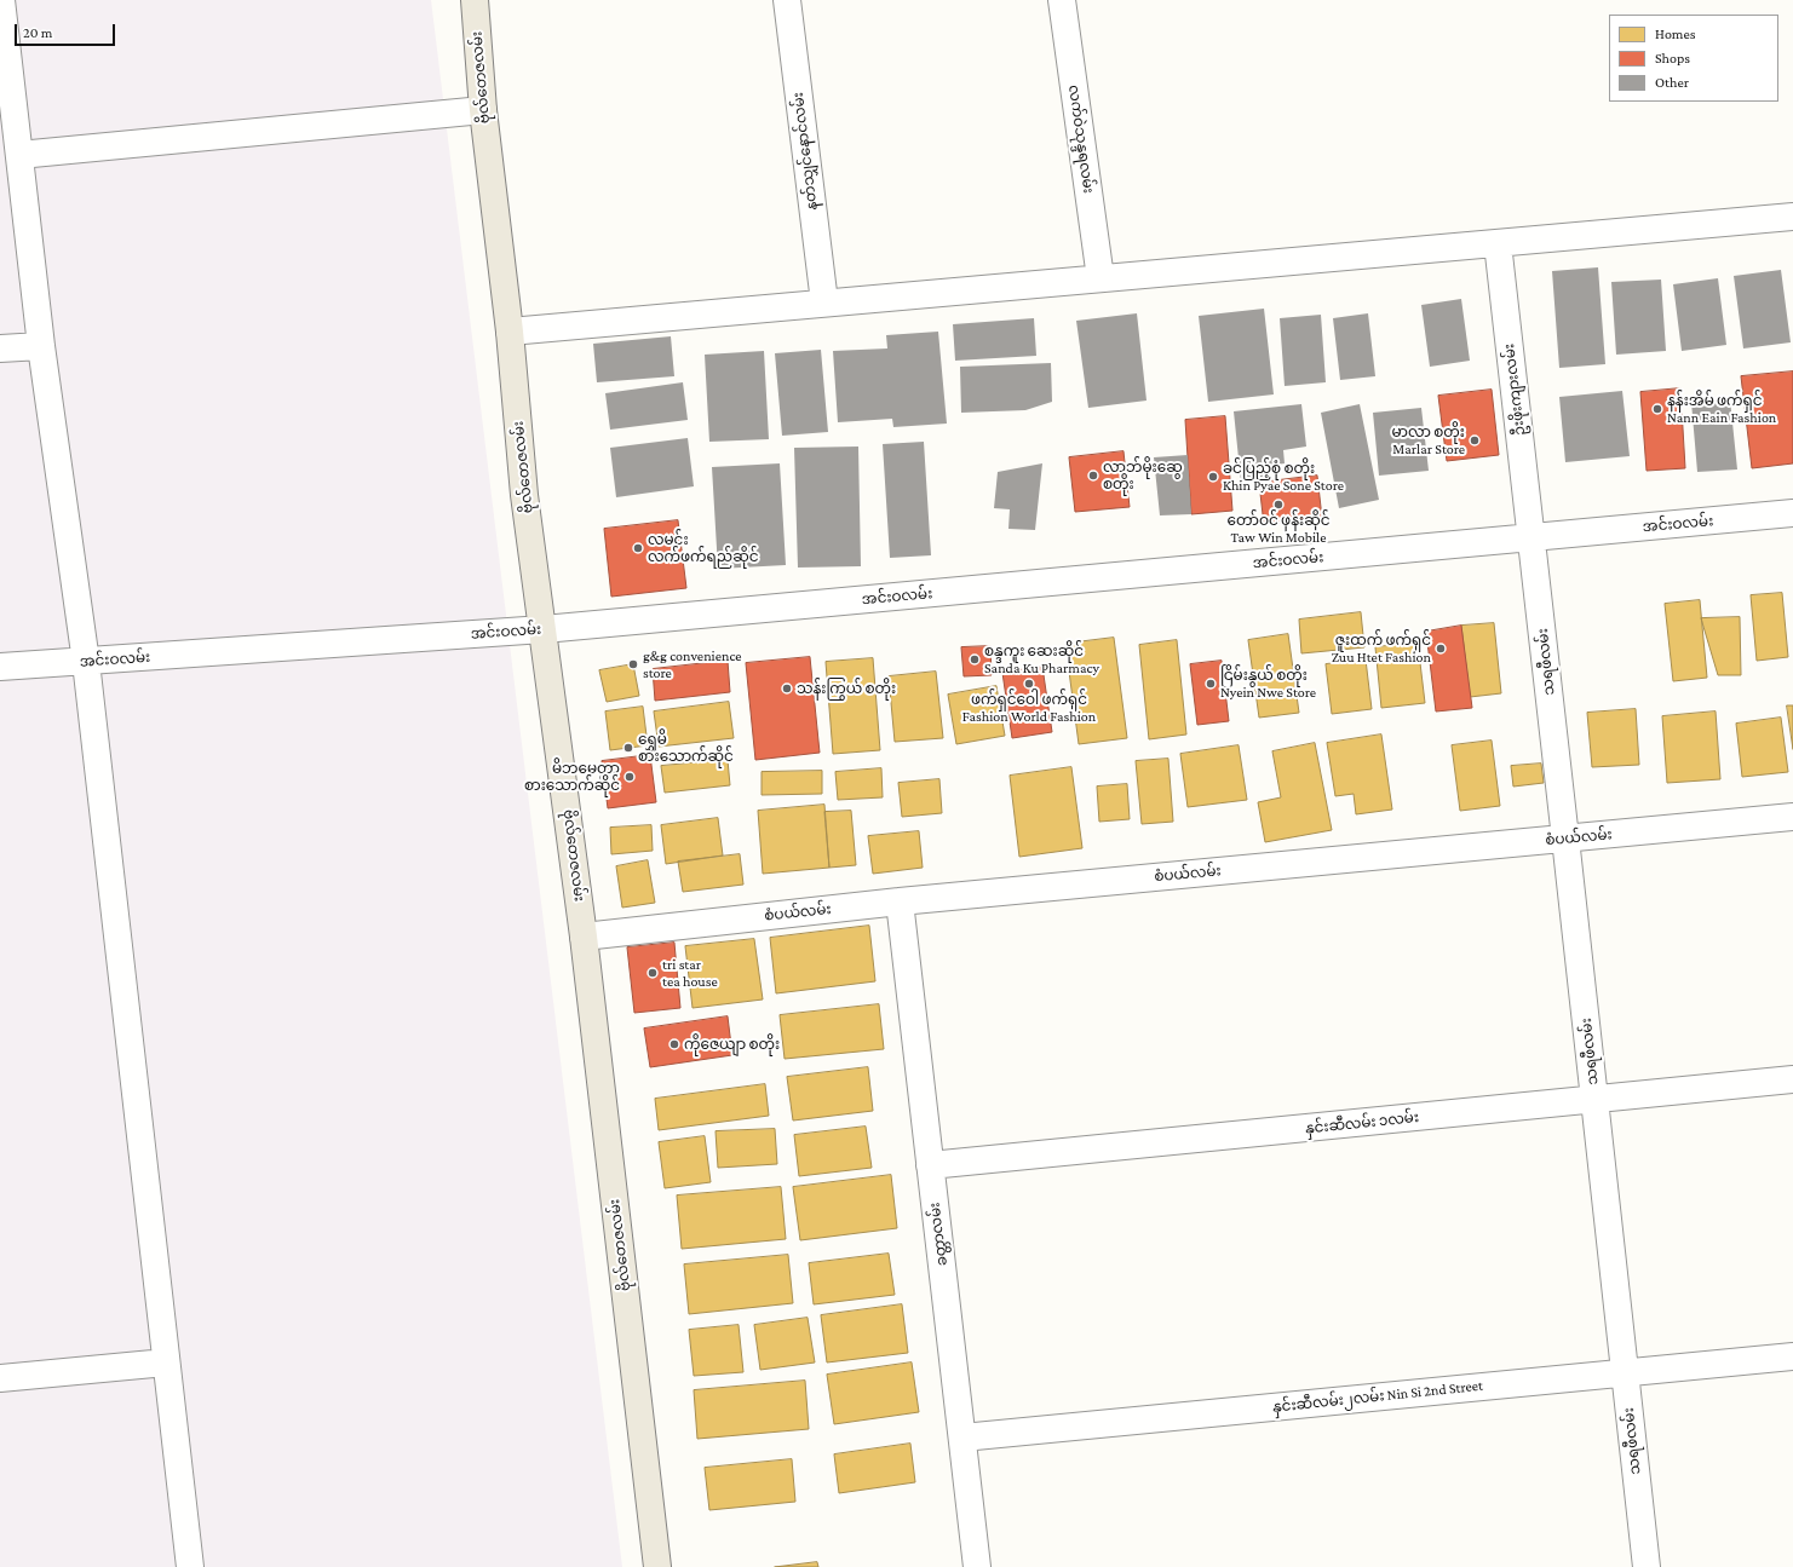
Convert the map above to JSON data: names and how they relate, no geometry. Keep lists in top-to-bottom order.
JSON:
{
  "streets": {
    "main road": ["ဗိုလ်တေဇလမ်း"],
    "street": [
      "လက်ဝဲသုန္ဒရလမ်း",
      "နတ်သျှင်နောင်လမ်း",
      "ဦးဖိုးကျားလမ်း",
      "အင်းဝလမ်း",
      "သရဖီလမ်း",
      "စံပယ်လမ်း",
      "နှင်းဆီလမ်း ၁လမ်း",
      "ခတ္တာလမ်း",
      "နှင်းဆီလမ်း၂လမ်း Nin Si 2nd Street"
    ]
  },
  "crossings": [
    ["ဗိုလ်တေဇလမ်း", "အင်းဝလမ်း"],
    ["ဗိုလ်တေဇလမ်း", "စံပယ်လမ်း"],
    ["ဦးဖိုးကျားလမ်း", "အင်းဝလမ်း"],
    ["ဦးဖိုးကျားလမ်း", "သရဖီလမ်း"],
    ["အင်းဝလမ်း", "သရဖီလမ်း"],
    ["သရဖီလမ်း", "စံပယ်လမ်း"],
    ["သရဖီလမ်း", "နှင်းဆီလမ်း ၁လမ်း"],
    ["သရဖီလမ်း", "နှင်းဆီလမ်း၂လမ်း Nin Si 2nd Street"],
    ["စံပယ်လမ်း", "ခတ္တာလမ်း"],
    ["နှင်းဆီလမ်း ၁လမ်း", "ခတ္တာလမ်း"],
    ["ခတ္တာလမ်း", "နှင်းဆီလမ်း၂လမ်း Nin Si 2nd Street"]
  ],
  "places": [
    "နန်းအိမ် ဖက်ရှင် Nann Eain Fashion",
    "မာလာ စတိုး Marlar Store",
    "လာဘ်မိုးဆွေ စတိုး",
    "ခင်ပြည့်စုံ စတိုး Khin Pyae Sone Store",
    "တော်ဝင် ဖုန်းဆိုင် Taw Win Mobile",
    "လမင်း လက်ဖက်ရည်ဆိုင်",
    "ဇူးထက် ဖက်ရှင် Zuu Htet Fashion",
    "စန္ဒကူး ဆေးဆိုင် Sanda Ku Pharmacy",
    "g&g convenience store",
    "ဖက်ရှင်ဝေါ ဖက်ရှင် Fashion World Fashion",
    "ငြိမ်းနွယ် စတိုး Nyein Nwe Store",
    "သန်းကြွယ် စတိုး",
    "ရွှေမိ စားသောက်ဆိုင်",
    "မိဘမေတ္တာ စားသောက်ဆိုင်",
    "tri star tea house",
    "ကိုဇေယျာ စတိုး"
  ],
  "legend": ["Homes", "Shops", "Other"],
  "scale_bar": "20 m"
}
